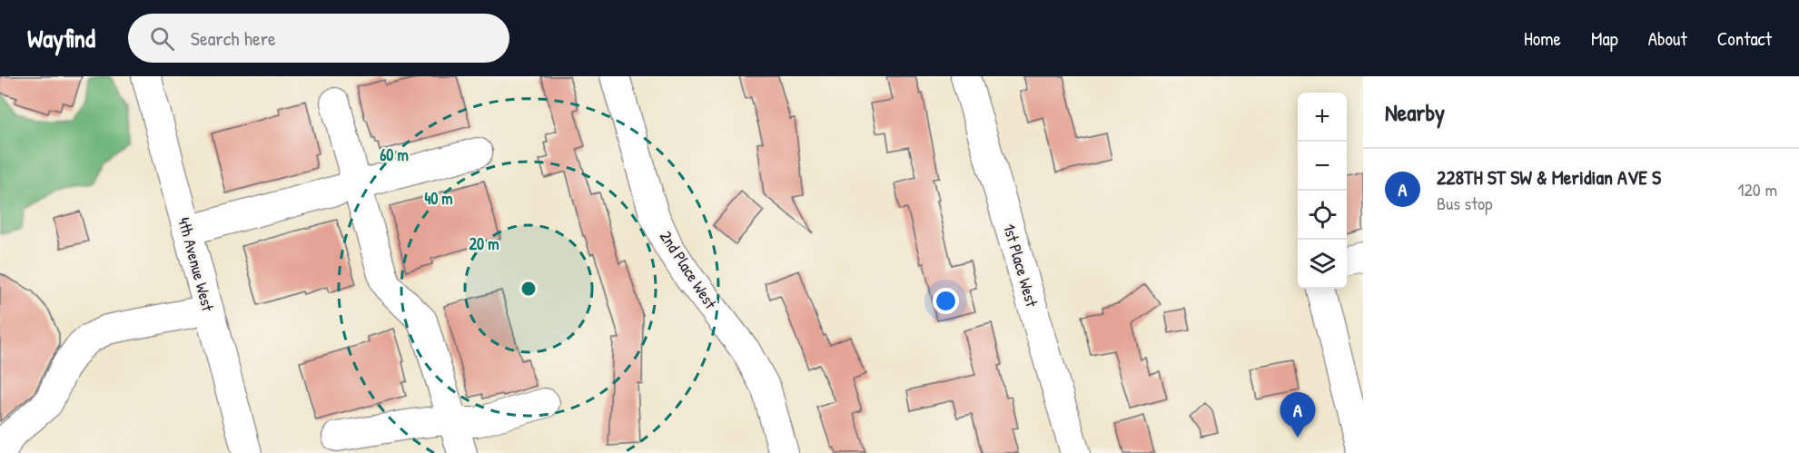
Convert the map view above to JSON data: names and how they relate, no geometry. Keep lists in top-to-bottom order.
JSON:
{
  "streets": {
    "street": ["4th Avenue West", "1st Place West", "2nd Place West"]
  },
  "page": {
    "header": "Wayfind",
    "search": "Search here",
    "nav": [
      "Home",
      "Map",
      "About",
      "Contact"
    ],
    "heading": "Nearby",
    "map_buttons": ["+", "−"],
    "list": [
      {
        "mark": "A",
        "name": "228TH ST SW & Meridian AVE S",
        "note": "Bus stop",
        "value": "120 m"
      }
    ],
    "pins": "A"
  },
  "rings": ["60 m", "40 m", "20 m"]
}
